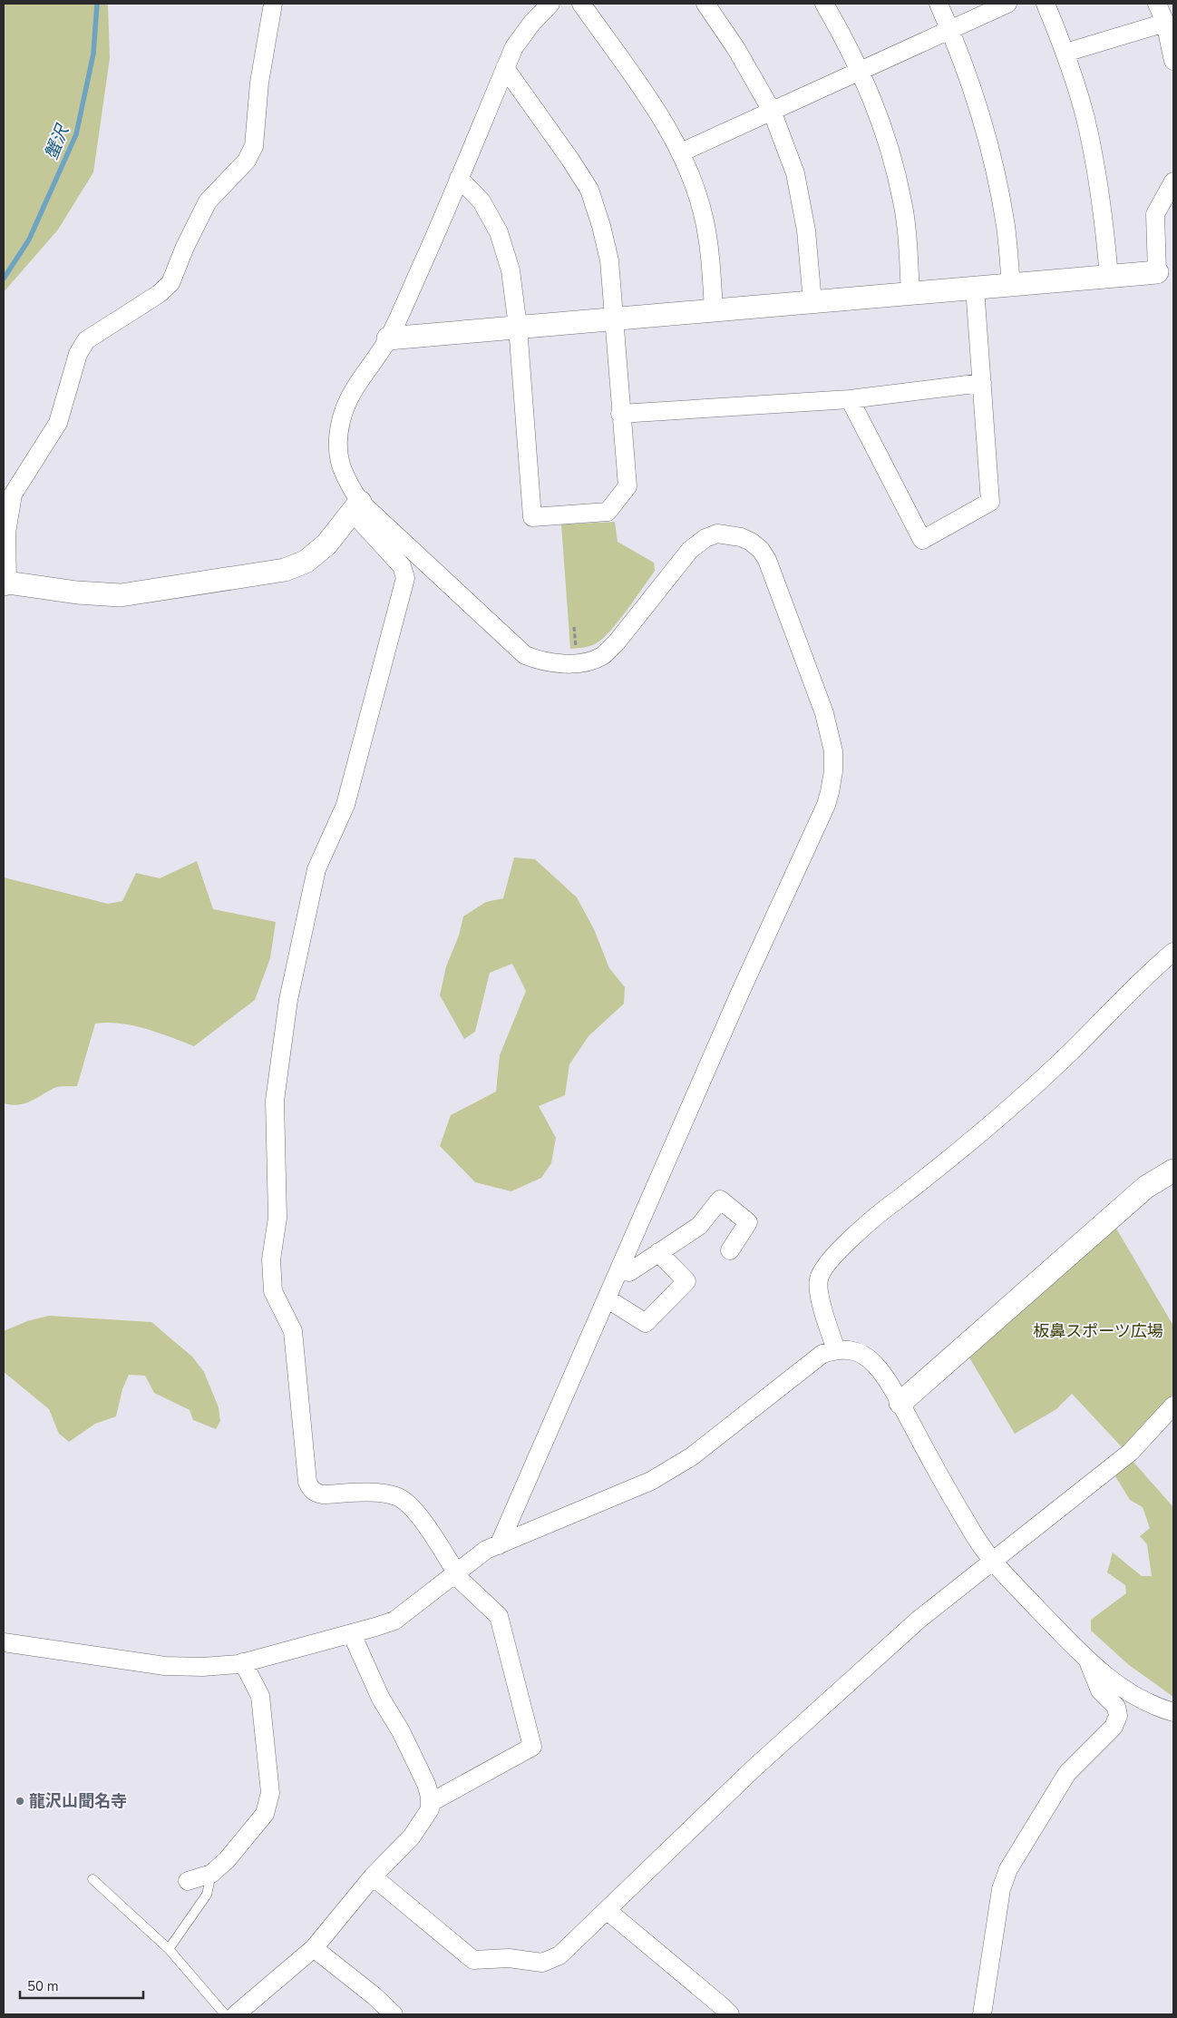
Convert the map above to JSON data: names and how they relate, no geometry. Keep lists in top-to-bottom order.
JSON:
{
  "water": ["蟹沢"],
  "parks": ["板鼻スポーツ広場"],
  "places": ["龍沢山聞名寺"],
  "scale_bar": "50 m"
}
